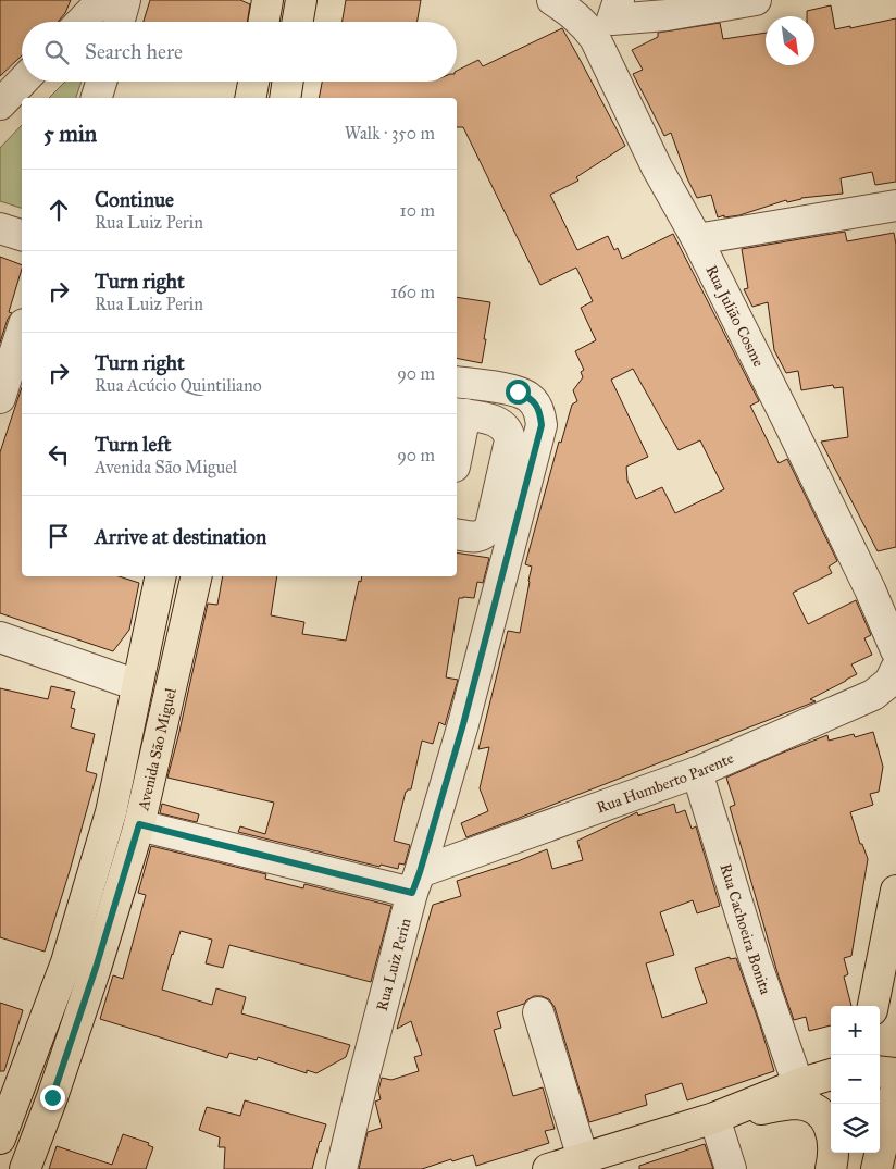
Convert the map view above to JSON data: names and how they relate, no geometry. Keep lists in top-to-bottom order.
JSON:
{
  "streets": {
    "main road": ["Avenida São Miguel"],
    "street": [
      "Rua Julião Cosme",
      "Rua Humberto Parente",
      "Rua Cachoeira Bonita",
      "Rua Luiz Perin"
    ]
  },
  "crossings": [
    ["Rua Humberto Parente", "Rua Cachoeira Bonita"],
    ["Rua Humberto Parente", "Rua Luiz Perin"]
  ],
  "north": "bottom right",
  "page": {
    "search": "Search here",
    "heading": ["5 min", "Walk · 350 m"],
    "list": [
      ["Continue", "Rua Luiz Perin", "10 m"],
      ["Turn right", "Rua Luiz Perin", "160 m"],
      ["Turn right", "Rua Acúcio Quintiliano", "90 m"],
      ["Turn left", "Avenida São Miguel", "90 m"],
      "Arrive at destination"
    ],
    "map_buttons": ["+", "−"]
  }
}
